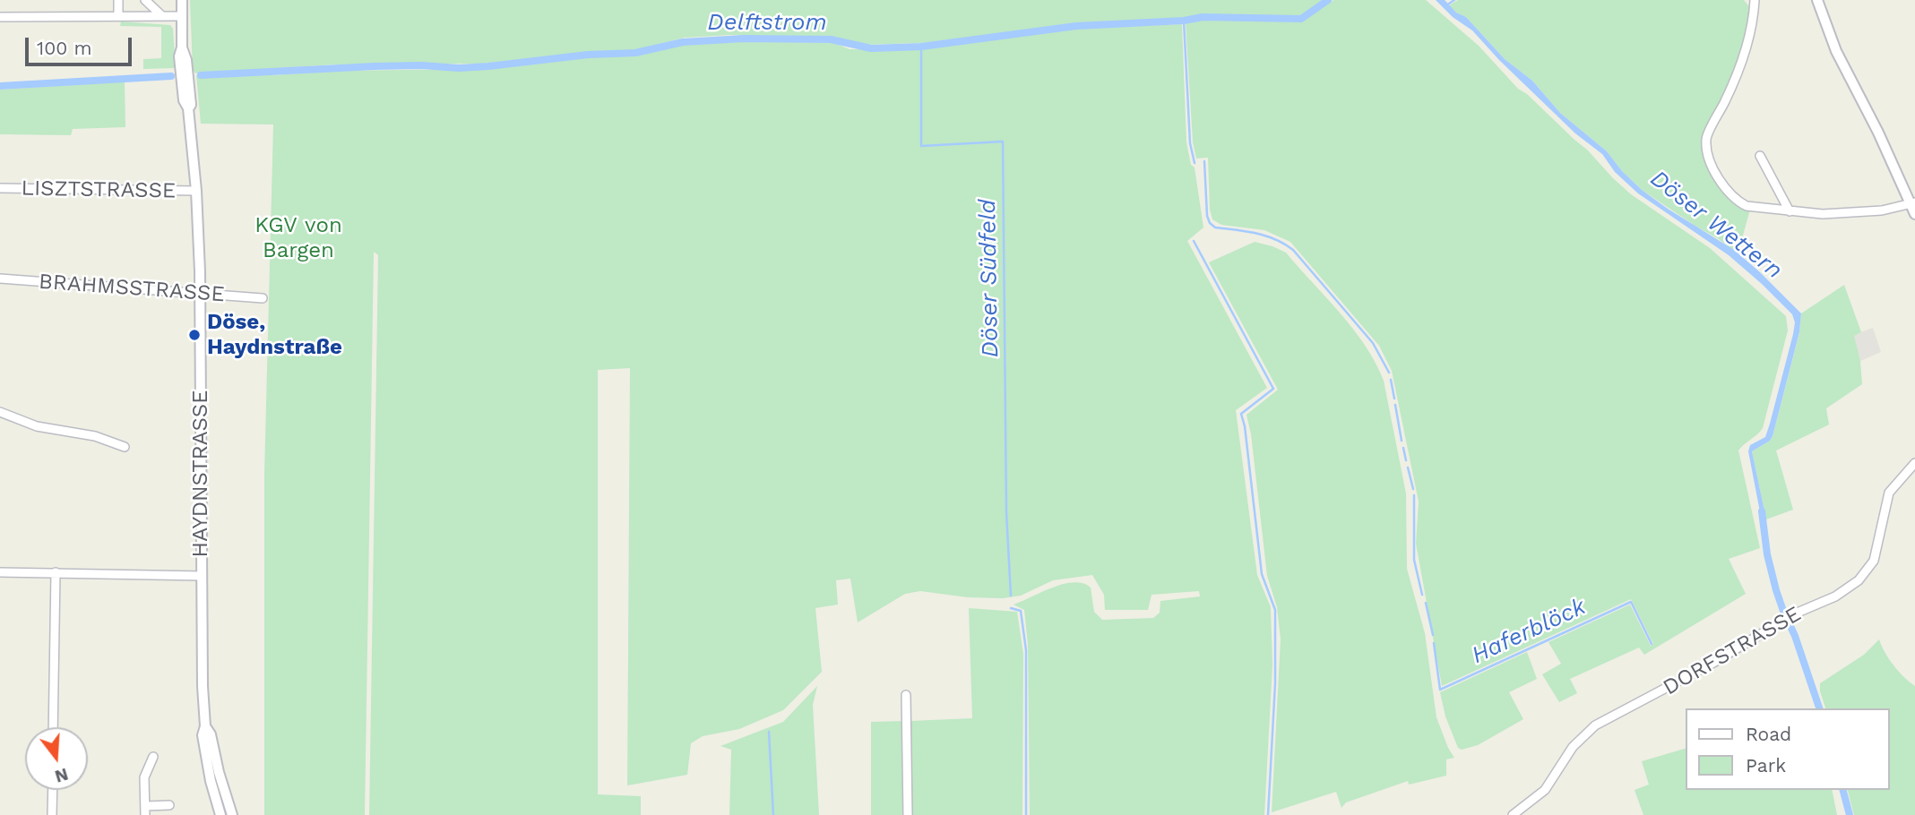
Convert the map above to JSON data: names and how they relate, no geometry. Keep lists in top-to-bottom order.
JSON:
{
  "streets": {
    "street": [
      "LISZTSTRASSE",
      "BRAHMSSTRASSE",
      "HAYDNSTRASSE",
      "DORFSTRASSE"
    ]
  },
  "crossings": [
    ["LISZTSTRASSE", "HAYDNSTRASSE"],
    ["BRAHMSSTRASSE", "HAYDNSTRASSE"]
  ],
  "water": [
    "Delftstrom",
    "Döser Wettern",
    "Döser Südfeld",
    "Haferblöck"
  ],
  "parks": ["KGV von Bargen"],
  "places": ["Döse, Haydnstraße"],
  "legend": ["Road", "Park"],
  "scale_bar": "100 m",
  "north": "bottom"
}
